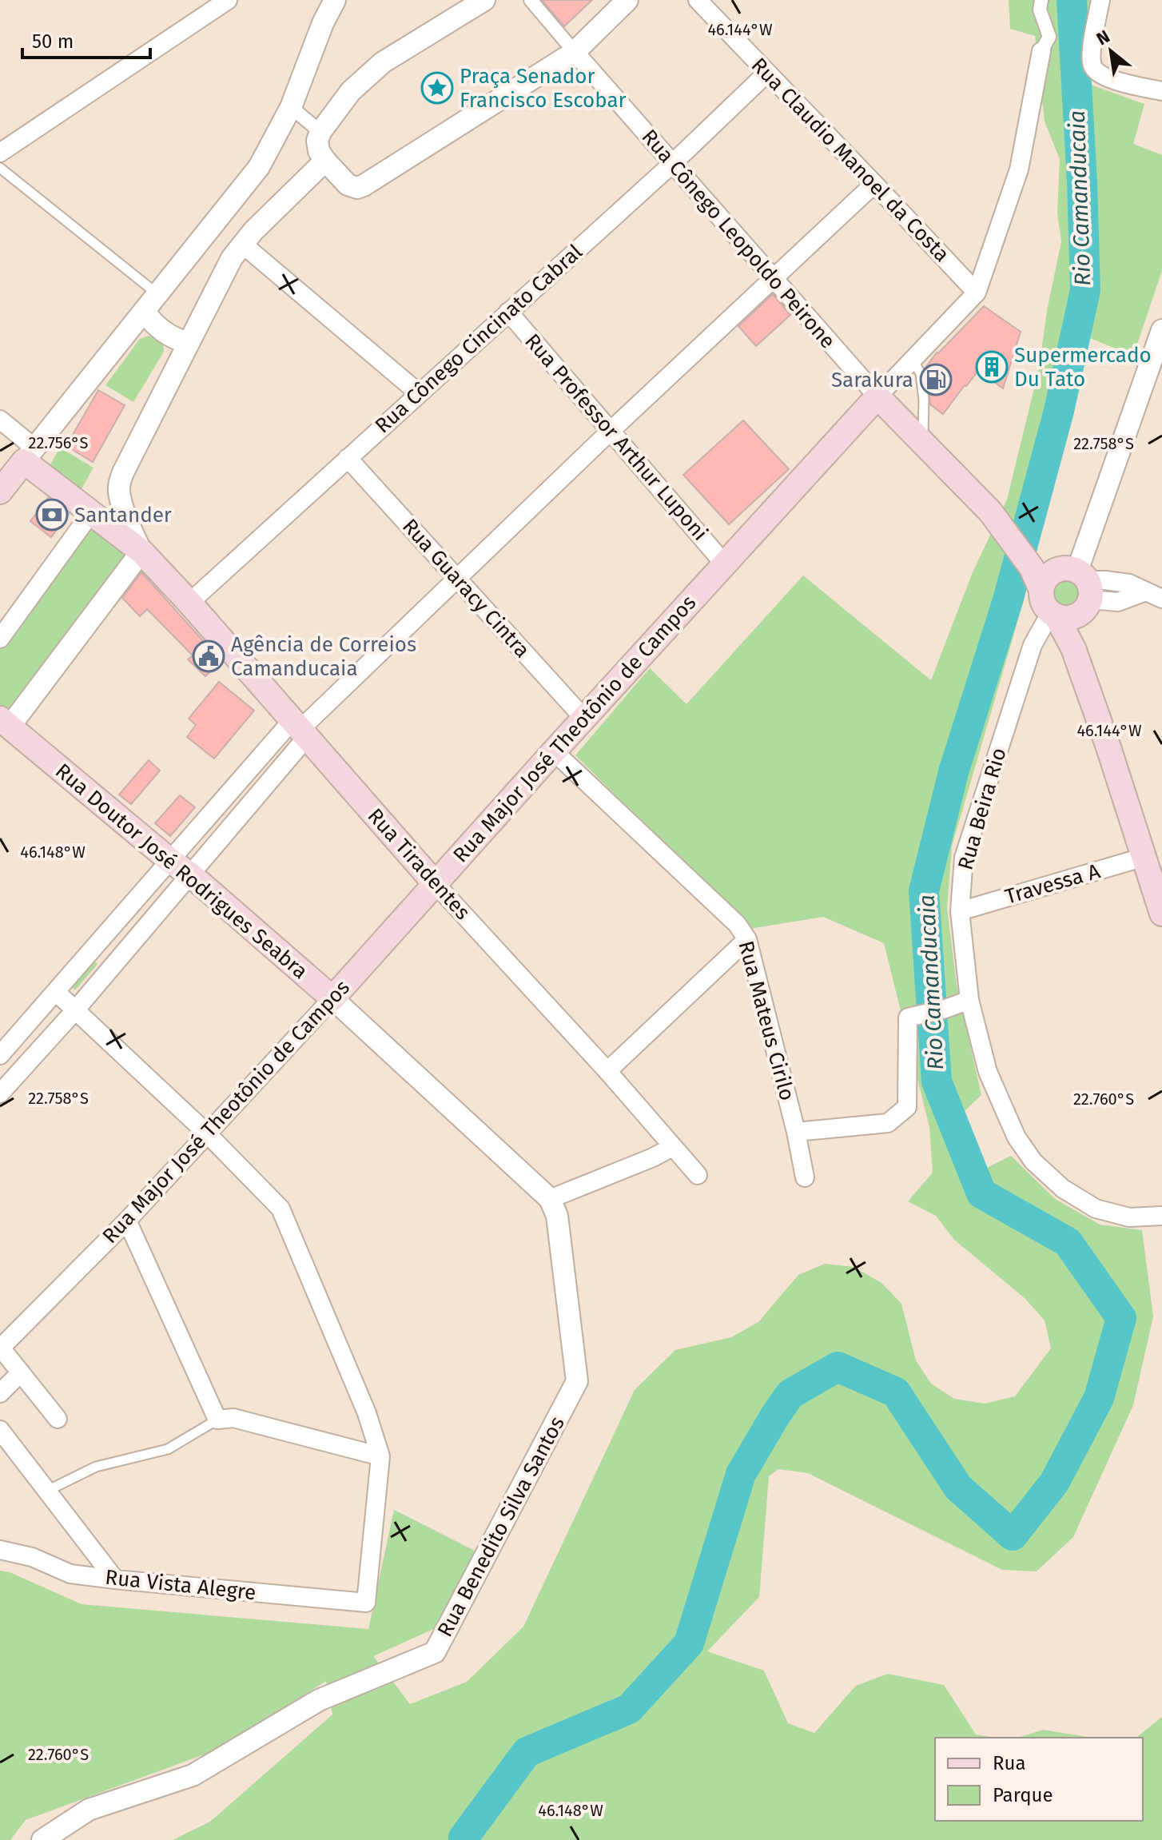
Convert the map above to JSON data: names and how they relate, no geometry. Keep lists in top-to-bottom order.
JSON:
{
  "streets": {
    "main road": [
      "Rua Cônego Leopoldo Peirone",
      "Rua Major José Theotônio de Campos",
      "Rua Tiradentes",
      "Rua Doutor José Rodrigues Seabra"
    ],
    "street": [
      "Rua Claudio Manoel da Costa",
      "Rua Cônego Cincinato Cabral",
      "Rua Professor Arthur Luponi",
      "Rua Guaracy Cintra",
      "Rua Beira Rio",
      "Travessa A",
      "Rua Mateus Cirilo",
      "Rua Benedito Silva Santos",
      "Rua Vista Alegre"
    ]
  },
  "crossings": [
    ["Rua Claudio Manoel da Costa", "Rua Cônego Cincinato Cabral"],
    ["Rua Claudio Manoel da Costa", "Rua Major José Theotônio de Campos"],
    ["Rua Cônego Leopoldo Peirone", "Rua Cônego Cincinato Cabral"],
    ["Rua Cônego Leopoldo Peirone", "Rua Major José Theotônio de Campos"],
    ["Rua Cônego Cincinato Cabral", "Rua Professor Arthur Luponi"],
    ["Rua Cônego Cincinato Cabral", "Rua Guaracy Cintra"],
    ["Rua Cônego Cincinato Cabral", "Rua Tiradentes"],
    ["Rua Professor Arthur Luponi", "Rua Major José Theotônio de Campos"],
    ["Rua Guaracy Cintra", "Rua Major José Theotônio de Campos"],
    ["Rua Major José Theotônio de Campos", "Rua Tiradentes"],
    ["Rua Major José Theotônio de Campos", "Rua Doutor José Rodrigues Seabra"],
    ["Rua Major José Theotônio de Campos", "Rua Mateus Cirilo"],
    ["Rua Beira Rio", "Travessa A"],
    ["Rua Doutor José Rodrigues Seabra", "Rua Benedito Silva Santos"]
  ],
  "water": ["Rio Camanducaia"],
  "places": {
    "place": ["Praça Senador Francisco Escobar"],
    "building": ["Supermercado Du Tato"],
    "fuel station": ["Sarakura"],
    "bank": ["Santander"],
    "public building": ["Agência de Correios Camanducaia"]
  },
  "legend": ["Rua", "Parque"],
  "scale_bar": "50 m",
  "north": "top left",
  "coordinates": [
    "46.144°W",
    "22.756°S",
    "22.758°S",
    "46.148°W",
    "22.760°S"
  ]
}
